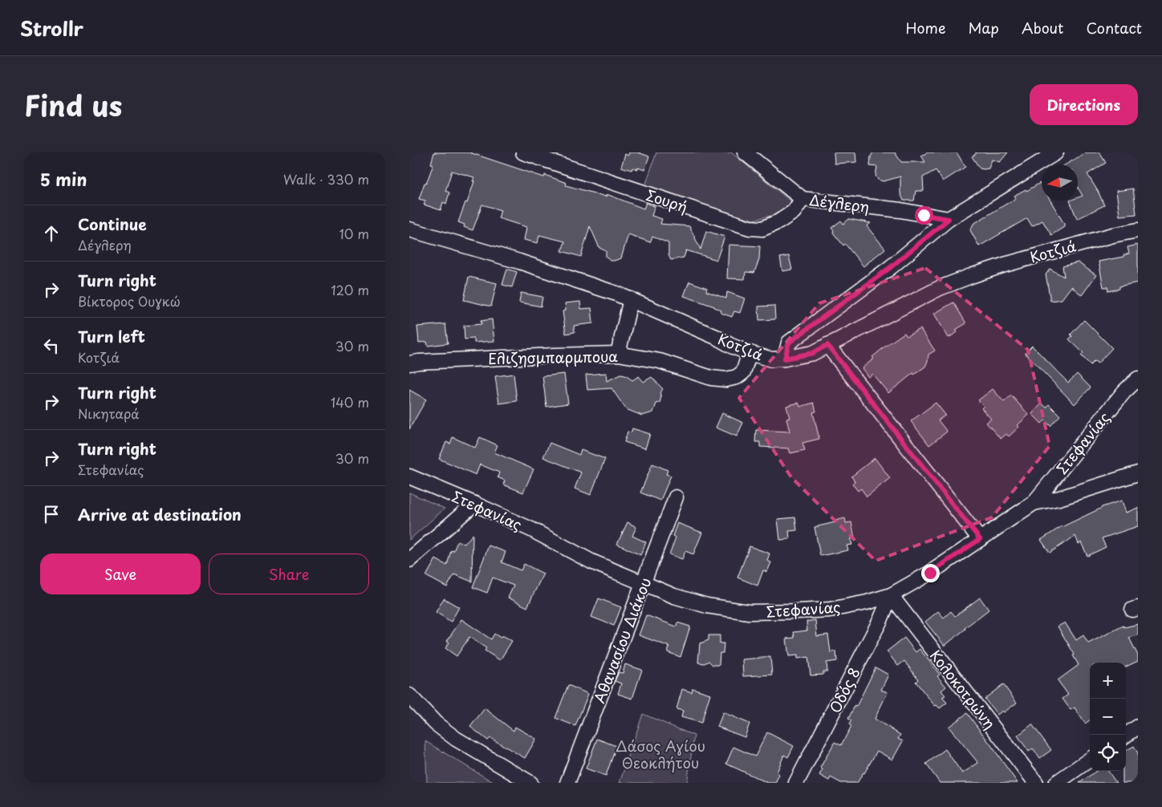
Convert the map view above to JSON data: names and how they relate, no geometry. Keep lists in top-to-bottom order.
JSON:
{
  "streets": {
    "street": [
      "Σουρή",
      "Δέγλερη",
      "Κοτζιά",
      "Ελιζησμπαρμπουα",
      "Στεφανίας",
      "Αθανασίου Διάκου",
      "Κολοκοτρώνη",
      "Οδός 8"
    ]
  },
  "crossings": [
    ["Σουρή", "Δέγλερη"],
    ["Κοτζιά", "Ελιζησμπαρμπουα"],
    ["Στεφανίας", "Αθανασίου Διάκου"],
    ["Στεφανίας", "Κολοκοτρώνη"],
    ["Στεφανίας", "Οδός 8"],
    ["Κολοκοτρώνη", "Οδός 8"]
  ],
  "parks": ["Δάσος Αγίου Θεοκλήτου"],
  "north": "left",
  "page": {
    "header": "Strollr",
    "nav": [
      "Home",
      "Map",
      "About",
      "Contact"
    ],
    "title": "Find us",
    "buttons": [
      "Directions",
      ["Save", "Share"]
    ],
    "heading": ["5 min", "Walk · 330 m"],
    "list": [
      ["Continue", "Δέγλερη", "10 m"],
      ["Turn right", "Βίκτορος Ουγκώ", "120 m"],
      ["Turn left", "Κοτζιά", "30 m"],
      ["Turn right", "Νικηταρά", "140 m"],
      ["Turn right", "Στεφανίας", "30 m"],
      "Arrive at destination"
    ],
    "map_buttons": ["+", "−"]
  }
}
